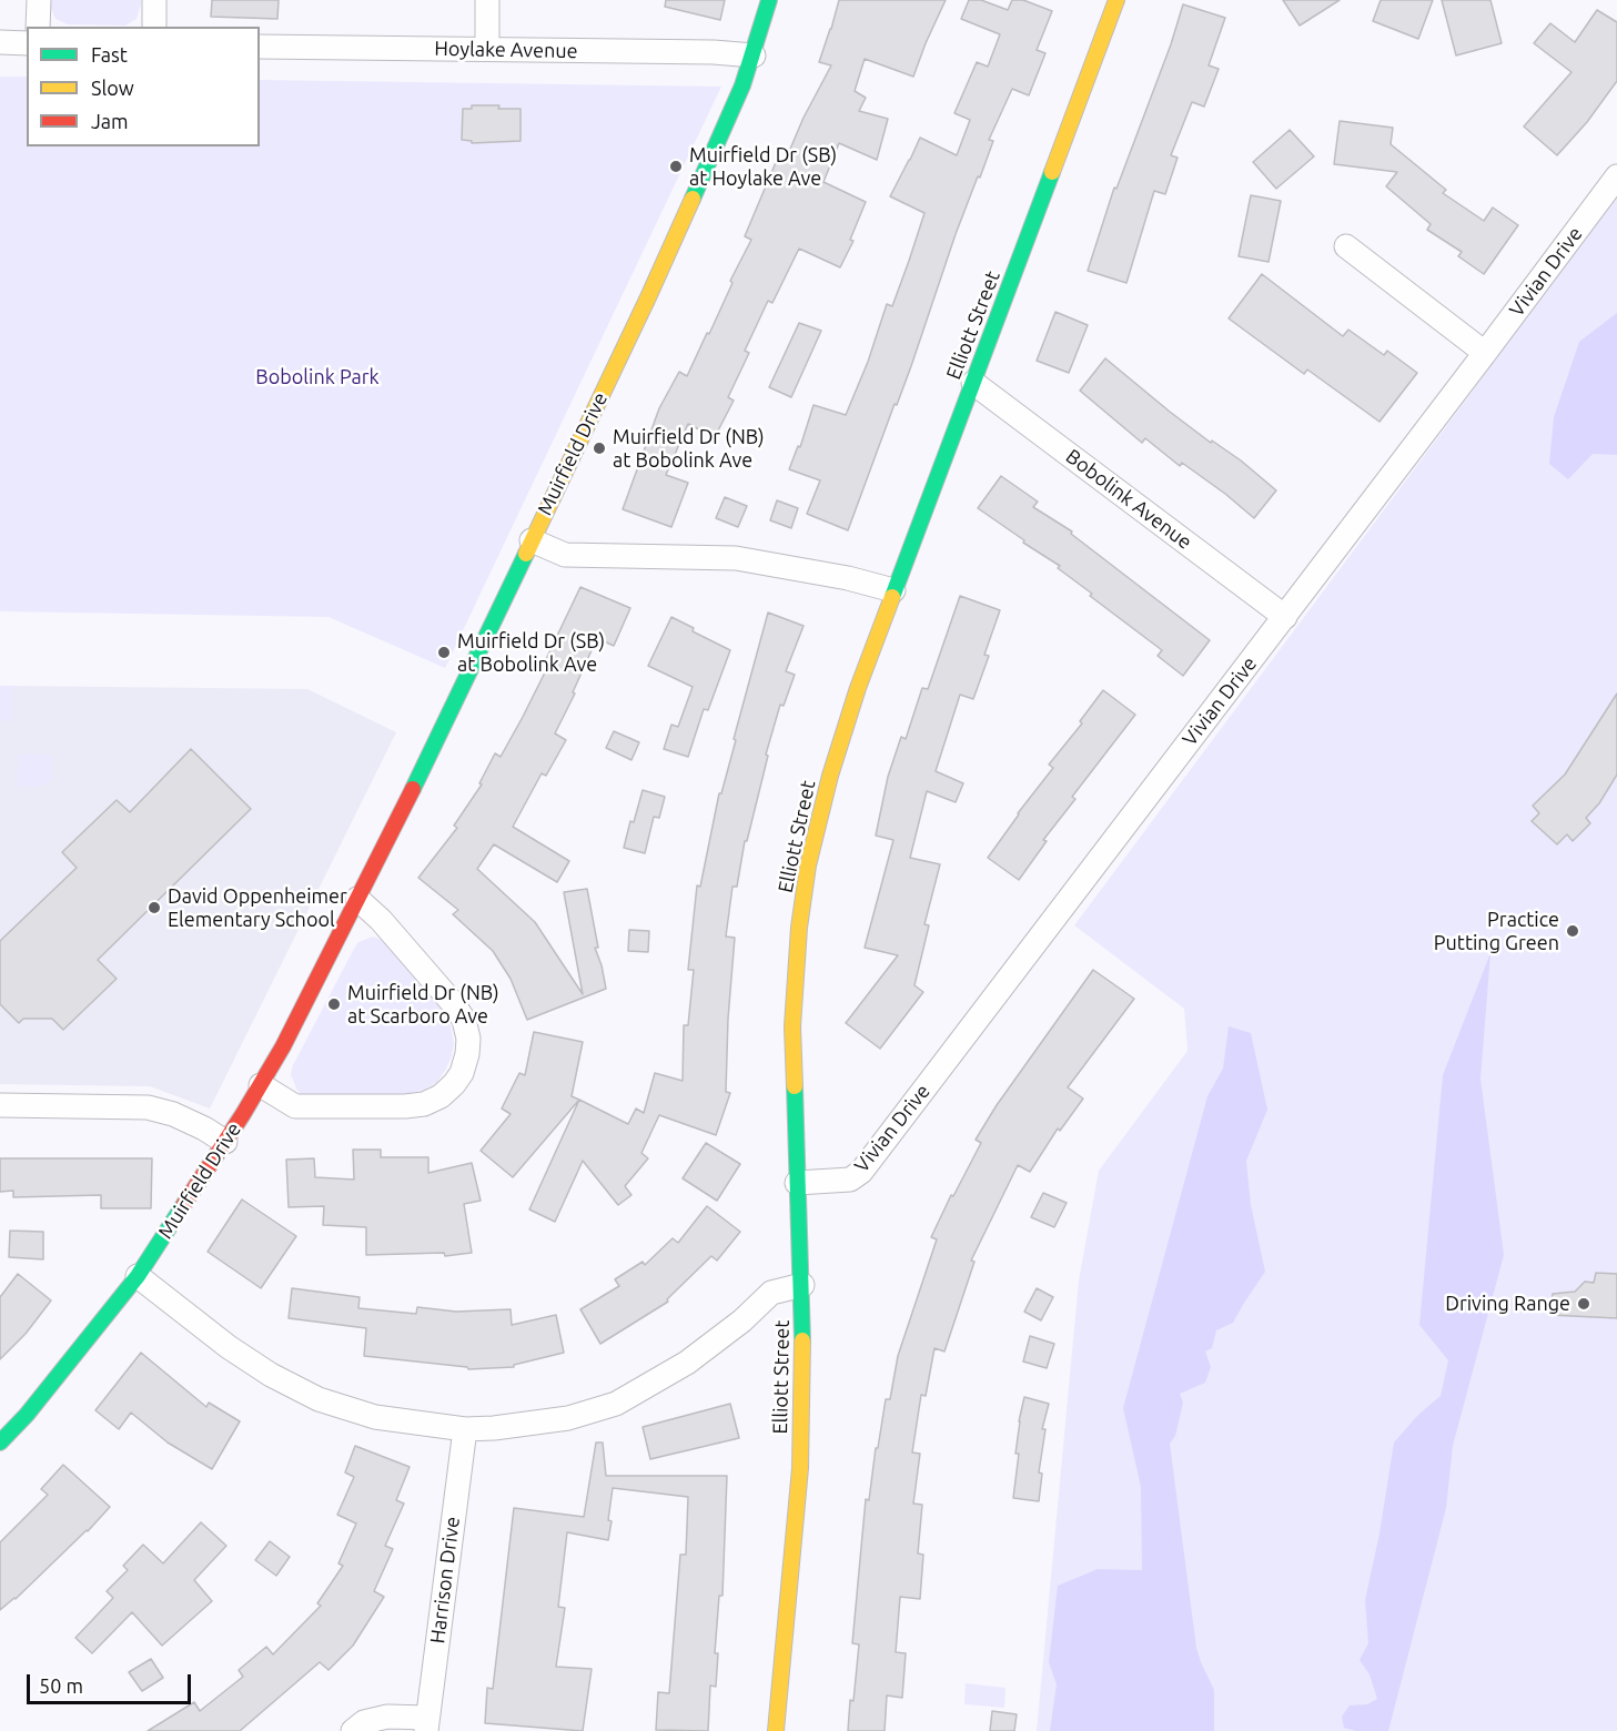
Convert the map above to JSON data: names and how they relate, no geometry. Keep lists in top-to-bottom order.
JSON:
{
  "streets": {
    "street": [
      "Hoylake Avenue",
      "Vivian Drive",
      "Elliott Street",
      "Muirfield Drive",
      "Bobolink Avenue",
      "Harrison Drive"
    ]
  },
  "crossings": [
    ["Hoylake Avenue", "Muirfield Drive"],
    ["Vivian Drive", "Elliott Street"],
    ["Vivian Drive", "Bobolink Avenue"],
    ["Elliott Street", "Bobolink Avenue"]
  ],
  "parks": ["Bobolink Park"],
  "places": [
    "Muirfield Dr (SB) at Hoylake Ave",
    "Muirfield Dr (NB) at Bobolink Ave",
    "Muirfield Dr (SB) at Bobolink Ave",
    "David Oppenheimer Elementary School",
    "Practice Putting Green",
    "Muirfield Dr (NB) at Scarboro Ave",
    "Driving Range"
  ],
  "legend": ["Fast", "Slow", "Jam"],
  "scale_bar": "50 m"
}
